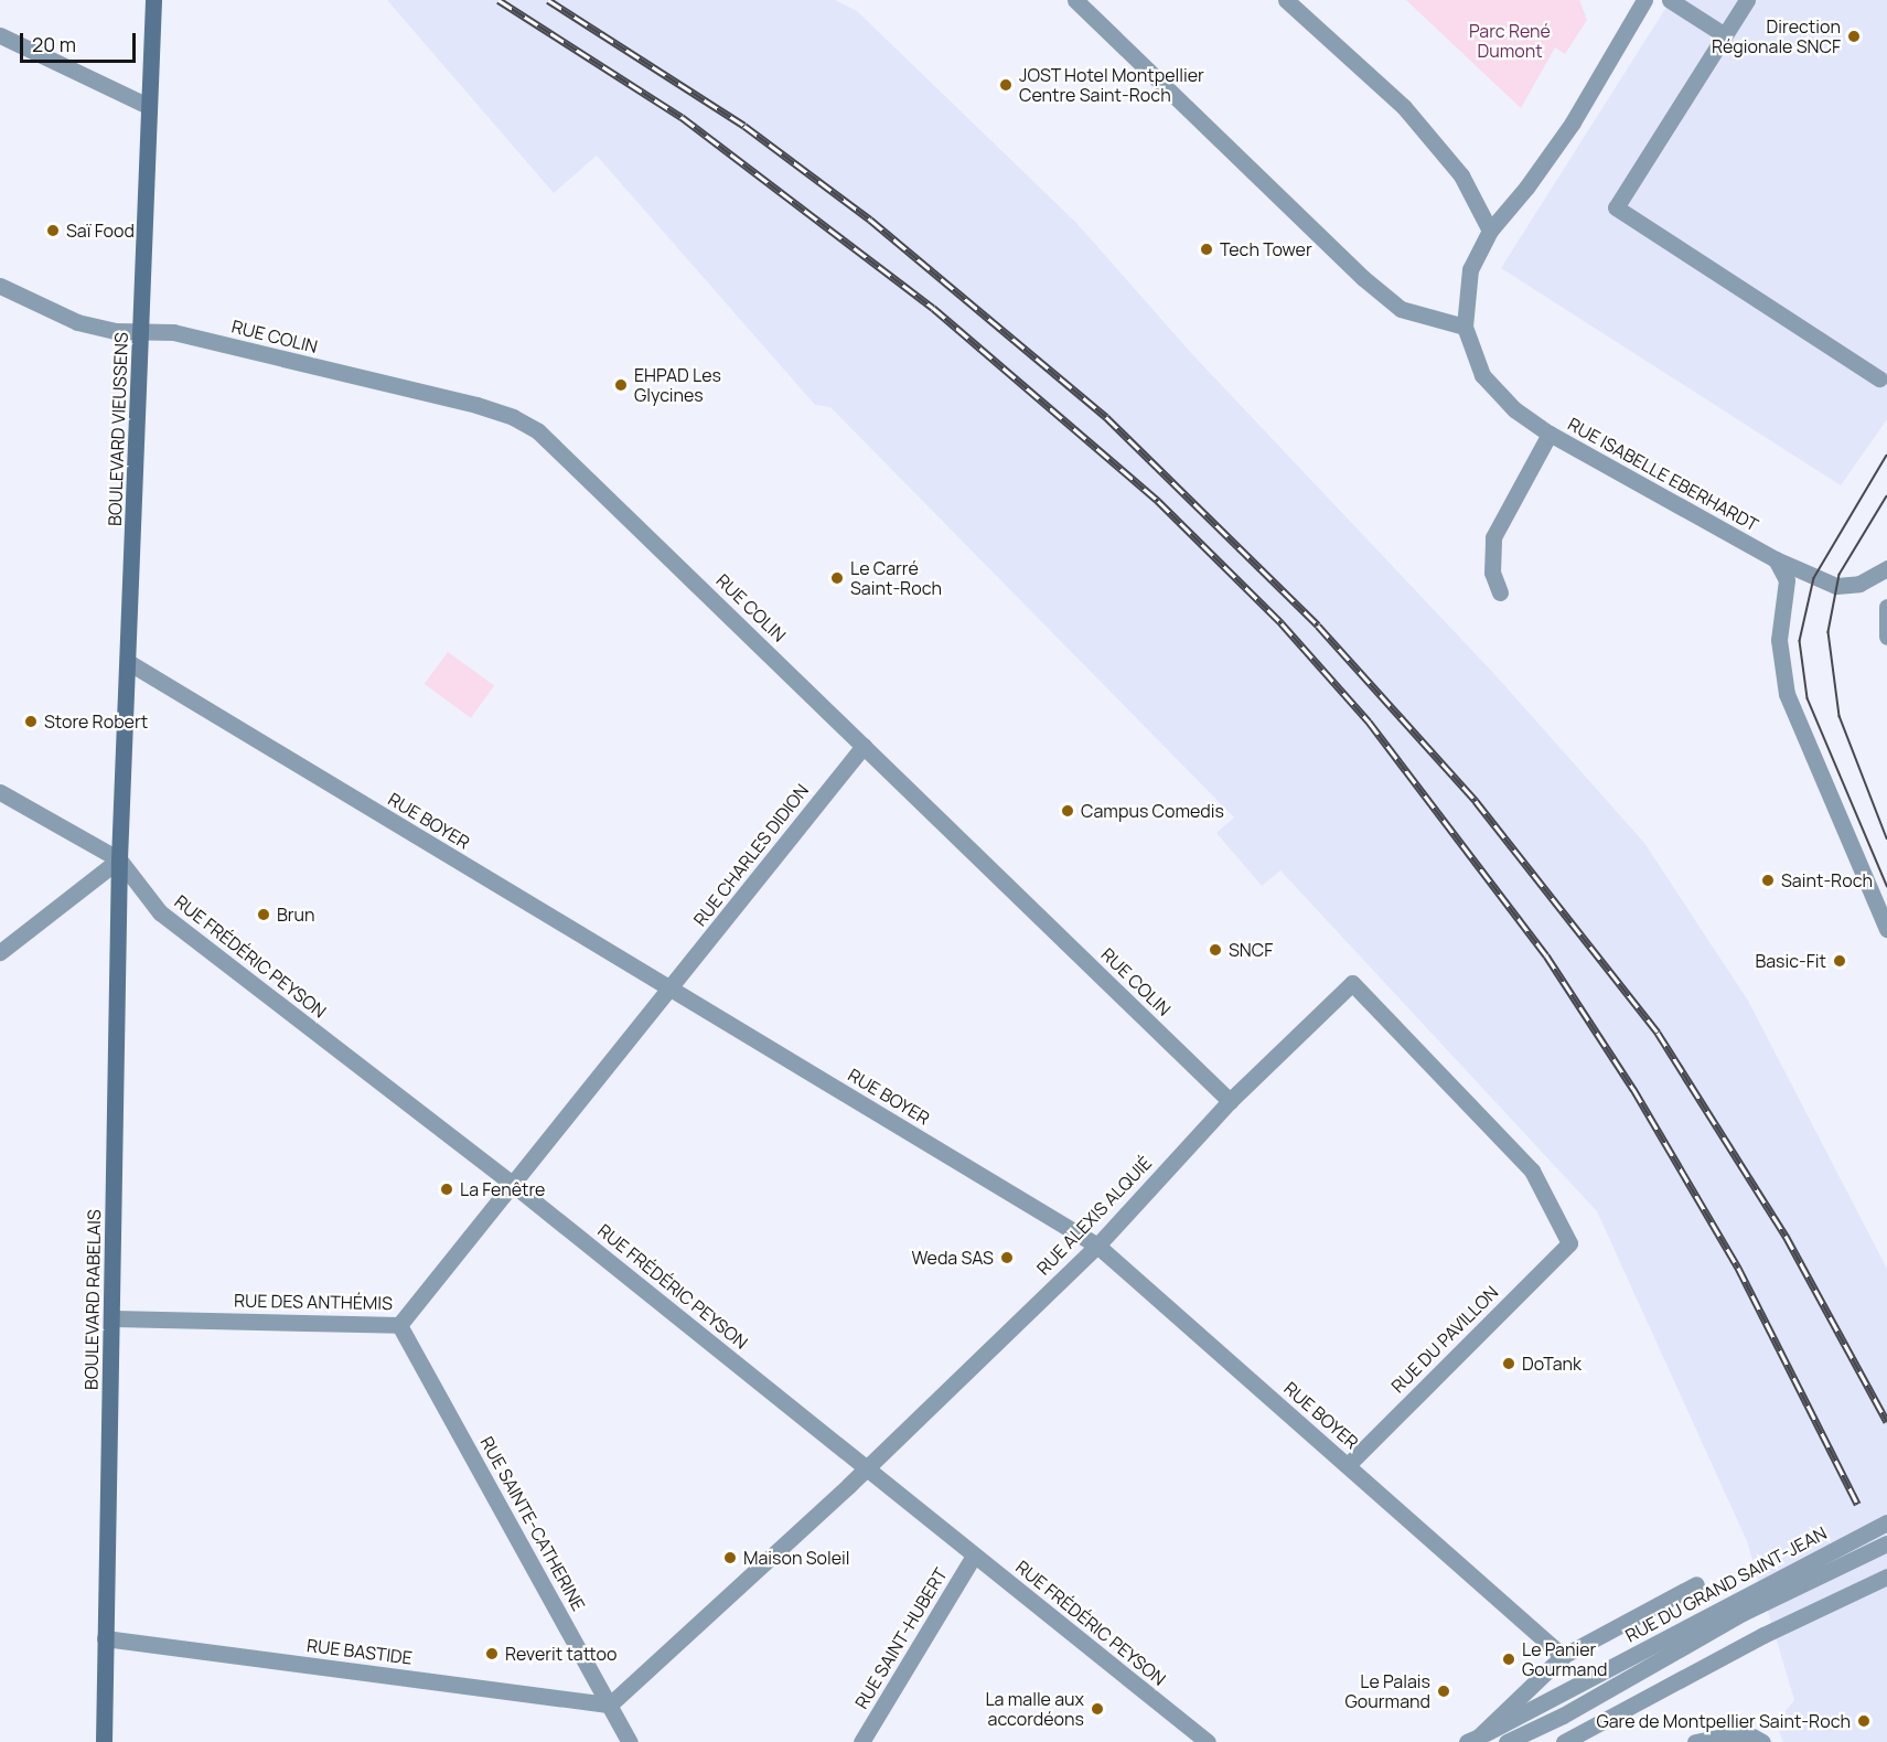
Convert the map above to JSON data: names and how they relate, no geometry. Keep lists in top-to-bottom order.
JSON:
{
  "streets": {
    "main road": ["BOULEVARD VIEUSSENS", "BOULEVARD RABELAIS"],
    "street": [
      "RUE COLIN",
      "RUE ISABELLE EBERHARDT",
      "RUE BOYER",
      "RUE CHARLES DIDION",
      "RUE FRÉDÉRIC PEYSON",
      "RUE ALEXIS ALQUIÉ",
      "RUE DES ANTHÉMIS",
      "RUE DU PAVILLON",
      "RUE SAINTE-CATHERINE",
      "RUE DU GRAND SAINT-JEAN",
      "RUE SAINT-HUBERT",
      "RUE BASTIDE"
    ]
  },
  "crossings": [
    ["RUE COLIN", "BOULEVARD VIEUSSENS"],
    ["RUE COLIN", "RUE CHARLES DIDION"],
    ["RUE COLIN", "RUE ALEXIS ALQUIÉ"],
    ["BOULEVARD VIEUSSENS", "RUE BOYER"],
    ["BOULEVARD VIEUSSENS", "RUE FRÉDÉRIC PEYSON"],
    ["BOULEVARD VIEUSSENS", "BOULEVARD RABELAIS"],
    ["RUE BOYER", "RUE CHARLES DIDION"],
    ["RUE BOYER", "RUE ALEXIS ALQUIÉ"],
    ["RUE BOYER", "RUE DES ANTHÉMIS"],
    ["RUE BOYER", "RUE DU PAVILLON"],
    ["RUE CHARLES DIDION", "RUE DES ANTHÉMIS"],
    ["RUE FRÉDÉRIC PEYSON", "RUE ALEXIS ALQUIÉ"],
    ["RUE FRÉDÉRIC PEYSON", "BOULEVARD RABELAIS"],
    ["RUE FRÉDÉRIC PEYSON", "RUE DES ANTHÉMIS"],
    ["RUE FRÉDÉRIC PEYSON", "RUE SAINT-HUBERT"],
    ["RUE ALEXIS ALQUIÉ", "RUE DU PAVILLON"],
    ["RUE ALEXIS ALQUIÉ", "RUE SAINTE-CATHERINE"],
    ["RUE ALEXIS ALQUIÉ", "RUE BASTIDE"],
    ["BOULEVARD RABELAIS", "RUE DES ANTHÉMIS"],
    ["BOULEVARD RABELAIS", "RUE BASTIDE"],
    ["RUE DES ANTHÉMIS", "RUE SAINTE-CATHERINE"],
    ["RUE SAINTE-CATHERINE", "RUE BASTIDE"]
  ],
  "parks": ["Parc René Dumont"],
  "places": [
    "Direction Régionale SNCF",
    "JOST Hotel Montpellier Centre Saint-Roch",
    "Saï Food",
    "Tech Tower",
    "EHPAD Les Glycines",
    "Le Carré Saint-Roch",
    "Store Robert",
    "Campus Comedis",
    "Saint-Roch",
    "Brun",
    "SNCF",
    "Basic-Fit",
    "La Fenêtre",
    "Weda SAS",
    "DoTank",
    "Maison Soleil",
    "Reverit tattoo",
    "Le Panier Gourmand",
    "Le Palais Gourmand",
    "La malle aux accordéons",
    "Gare de Montpellier Saint-Roch"
  ],
  "scale_bar": "20 m"
}
